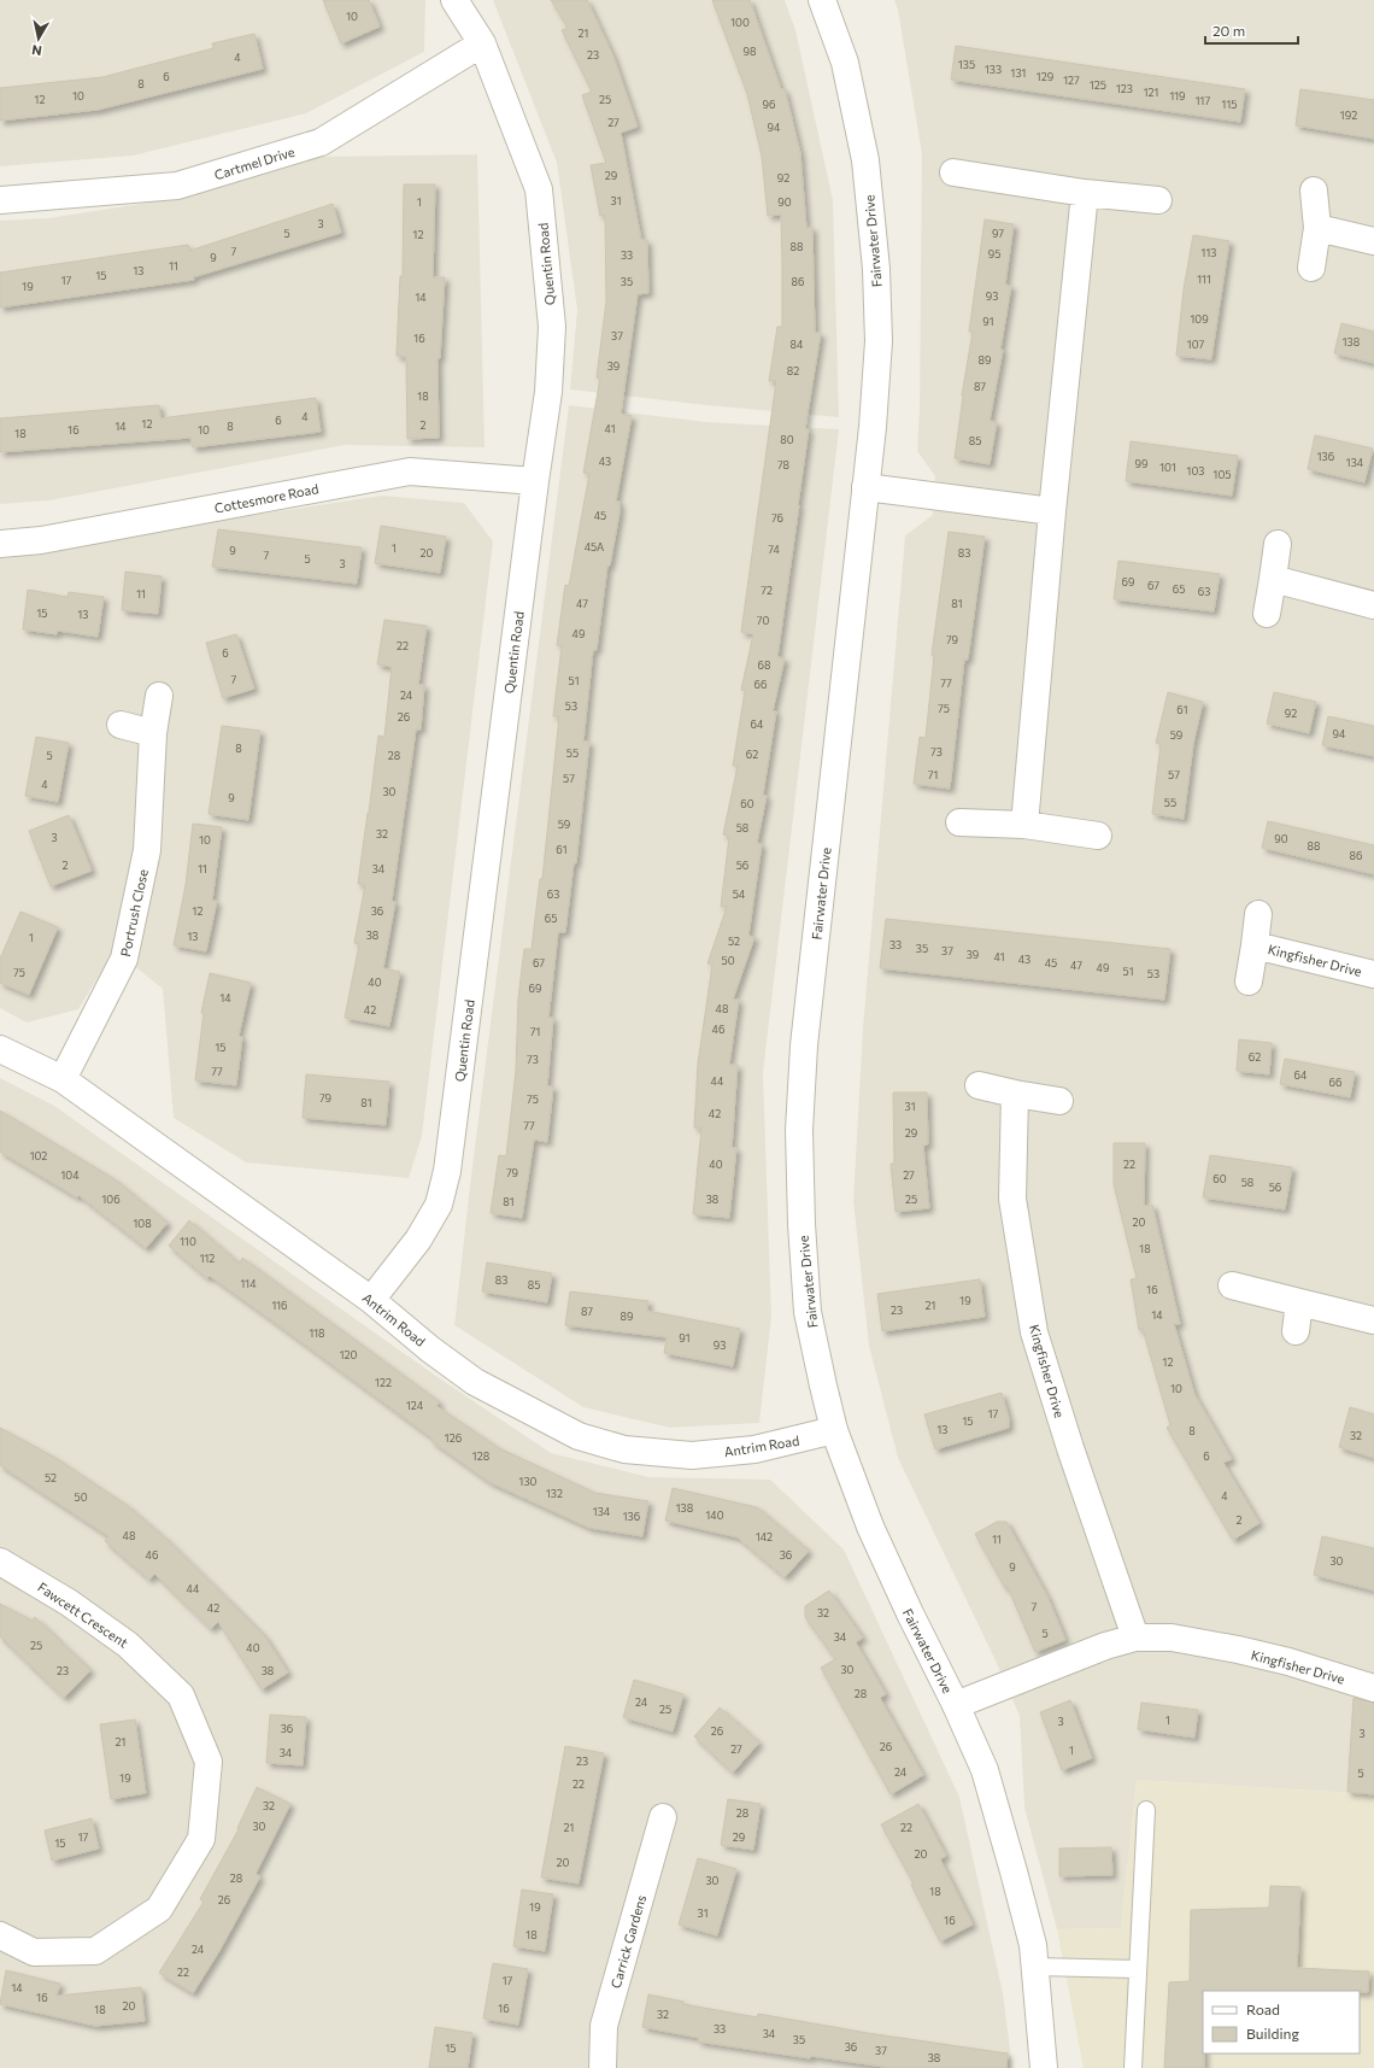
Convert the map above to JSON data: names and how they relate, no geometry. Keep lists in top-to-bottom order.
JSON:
{
  "streets": {
    "street": [
      "Cartmel Drive",
      "Fairwater Drive",
      "Quentin Road",
      "Cottesmore Road",
      "Portrush Close",
      "Kingfisher Drive",
      "Antrim Road",
      "Fawcett Crescent",
      "Carrick Gardens"
    ]
  },
  "crossings": [
    ["Cartmel Drive", "Quentin Road"],
    ["Fairwater Drive", "Kingfisher Drive"],
    ["Fairwater Drive", "Antrim Road"],
    ["Quentin Road", "Cottesmore Road"],
    ["Quentin Road", "Antrim Road"],
    ["Portrush Close", "Antrim Road"]
  ],
  "house_numbers": [
    "10",
    "100",
    "21",
    "98",
    "23",
    "4",
    "135",
    "133",
    "131",
    "6",
    "129",
    "127",
    "8",
    "125",
    "123",
    "121",
    "10",
    "119",
    "12",
    "25",
    "117",
    "96",
    "115",
    "192",
    "27",
    "94",
    "29",
    "92",
    "31",
    "1",
    "90",
    "3",
    "5",
    "97",
    "12",
    "88",
    "7",
    "113",
    "95",
    "33",
    "9",
    "11",
    "13",
    "15",
    "111",
    "17",
    "35",
    "86",
    "19",
    "93",
    "14",
    "109",
    "91",
    "37",
    "16",
    "138",
    "84",
    "107",
    "89",
    "39",
    "82",
    "87",
    "18",
    "4",
    "6",
    "12",
    "2",
    "14",
    "8",
    "41",
    "16",
    "10",
    "18",
    "80",
    "85",
    "136",
    "43",
    "134",
    "99",
    "78",
    "101",
    "103",
    "105",
    "45",
    "76",
    "45A",
    "1",
    "74",
    "9",
    "20",
    "83",
    "7",
    "5",
    "3",
    "69",
    "67",
    "65",
    "72",
    "63",
    "11",
    "47",
    "81",
    "15",
    "13",
    "70",
    "49",
    "79",
    "22",
    "6",
    "68",
    "7",
    "51",
    "77",
    "66",
    "24",
    "53",
    "75",
    "61",
    "92",
    "26",
    "64",
    "94",
    "59",
    "8",
    "73",
    "55",
    "62",
    "5",
    "28",
    "71",
    "57",
    "57",
    "4",
    "30",
    "9",
    "55",
    "60",
    "59",
    "58",
    "32",
    "3",
    "90",
    "10",
    "88",
    "61",
    "86",
    "2",
    "56",
    "11",
    "34",
    "63",
    "54",
    "12",
    "36",
    "65",
    "38",
    "13",
    "1",
    "52",
    "33",
    "35",
    "37",
    "39",
    "41",
    "43",
    "50",
    "67",
    "45",
    "47",
    "49",
    "51",
    "75",
    "53",
    "40",
    "69",
    "14",
    "48",
    "42",
    "46",
    "71",
    "15",
    "62",
    "73",
    "77",
    "64",
    "44",
    "66",
    "79",
    "75",
    "81",
    "31",
    "42",
    "77",
    "29",
    "102",
    "40",
    "22",
    "79",
    "104",
    "27",
    "60",
    "58",
    "56",
    "106",
    "38",
    "25",
    "81",
    "20",
    "108",
    "110",
    "18",
    "112",
    "83",
    "114",
    "85",
    "16",
    "19",
    "116",
    "21",
    "23",
    "87",
    "14",
    "89",
    "118",
    "91",
    "93",
    "120",
    "12",
    "122",
    "10",
    "124",
    "17",
    "15",
    "13",
    "8",
    "32",
    "126",
    "128",
    "6",
    "52",
    "130",
    "132",
    "4",
    "50",
    "138",
    "134",
    "140",
    "136",
    "2",
    "48",
    "142",
    "11",
    "46",
    "36",
    "30",
    "9",
    "44",
    "7",
    "42",
    "32",
    "5",
    "34",
    "25",
    "40",
    "30",
    "23",
    "38",
    "28",
    "24",
    "25",
    "1",
    "3",
    "36",
    "26",
    "3",
    "21",
    "26",
    "27",
    "1",
    "34",
    "23",
    "24",
    "5",
    "19",
    "22",
    "32",
    "28",
    "30",
    "21",
    "22",
    "17",
    "29",
    "15",
    "20",
    "20",
    "28",
    "30",
    "18",
    "26",
    "19",
    "31",
    "16",
    "18",
    "24",
    "22",
    "17",
    "14",
    "16",
    "20",
    "16",
    "18",
    "32",
    "33",
    "34",
    "35",
    "36",
    "15",
    "37",
    "38"
  ],
  "legend": ["Road", "Building"],
  "scale_bar": "20 m",
  "north": "bottom"
}
